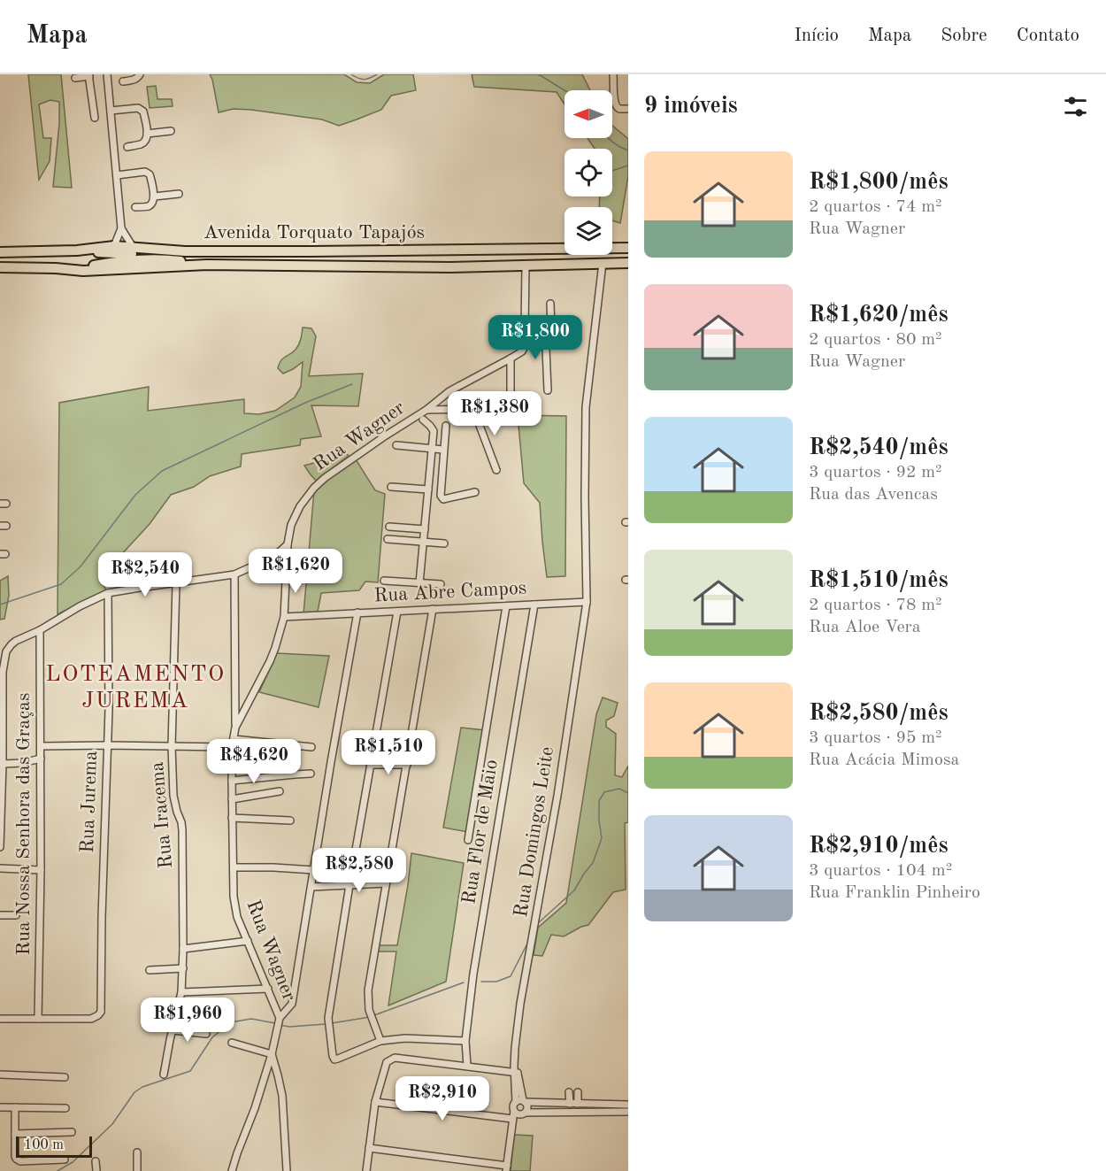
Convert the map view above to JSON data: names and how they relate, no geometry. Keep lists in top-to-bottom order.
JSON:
{
  "streets": {
    "highway": ["Avenida Torquato Tapajós"],
    "street": [
      "Rua Wagner",
      "Rua Abre Campos",
      "Rua Jurema",
      "Rua Iracema",
      "Rua Nossa Senhora das Graças",
      "Rua Flor de Maio",
      "Rua Domingos Leite"
    ]
  },
  "crossings": [
    ["Avenida Torquato Tapajós", "Rua Wagner"],
    ["Avenida Torquato Tapajós", "Rua Domingos Leite"],
    ["Rua Wagner", "Rua Abre Campos"],
    ["Rua Abre Campos", "Rua Flor de Maio"],
    ["Rua Abre Campos", "Rua Domingos Leite"],
    ["Rua Jurema", "Rua Nossa Senhora das Graças"]
  ],
  "districts": ["LOTEAMENTO JUREMA"],
  "scale_bar": "100 m",
  "north": "left",
  "page": {
    "header": "Mapa",
    "nav": [
      "Início",
      "Mapa",
      "Sobre",
      "Contato"
    ],
    "heading": "9 imóveis",
    "list": [
      {
        "name": "R$1,800/mês",
        "note": "2 quartos · 74 m² · Rua Wagner"
      },
      {
        "name": "R$1,620/mês",
        "note": "2 quartos · 80 m² · Rua Wagner"
      },
      {
        "name": "R$2,540/mês",
        "note": "3 quartos · 92 m² · Rua das Avencas"
      },
      {
        "name": "R$1,510/mês",
        "note": "2 quartos · 78 m² · Rua Aloe Vera"
      },
      {
        "name": "R$2,580/mês",
        "note": "3 quartos · 95 m² · Rua Acácia Mimosa"
      },
      {
        "name": "R$2,910/mês",
        "note": "3 quartos · 104 m² · Rua Franklin Pinheiro"
      }
    ],
    "price": [
      "R$1,800",
      "R$1,380",
      "R$1,620",
      "R$2,540",
      "R$1,510",
      "R$4,620",
      "R$2,580",
      "R$1,960",
      "R$2,910"
    ],
    "scale": "100 m"
  }
}
